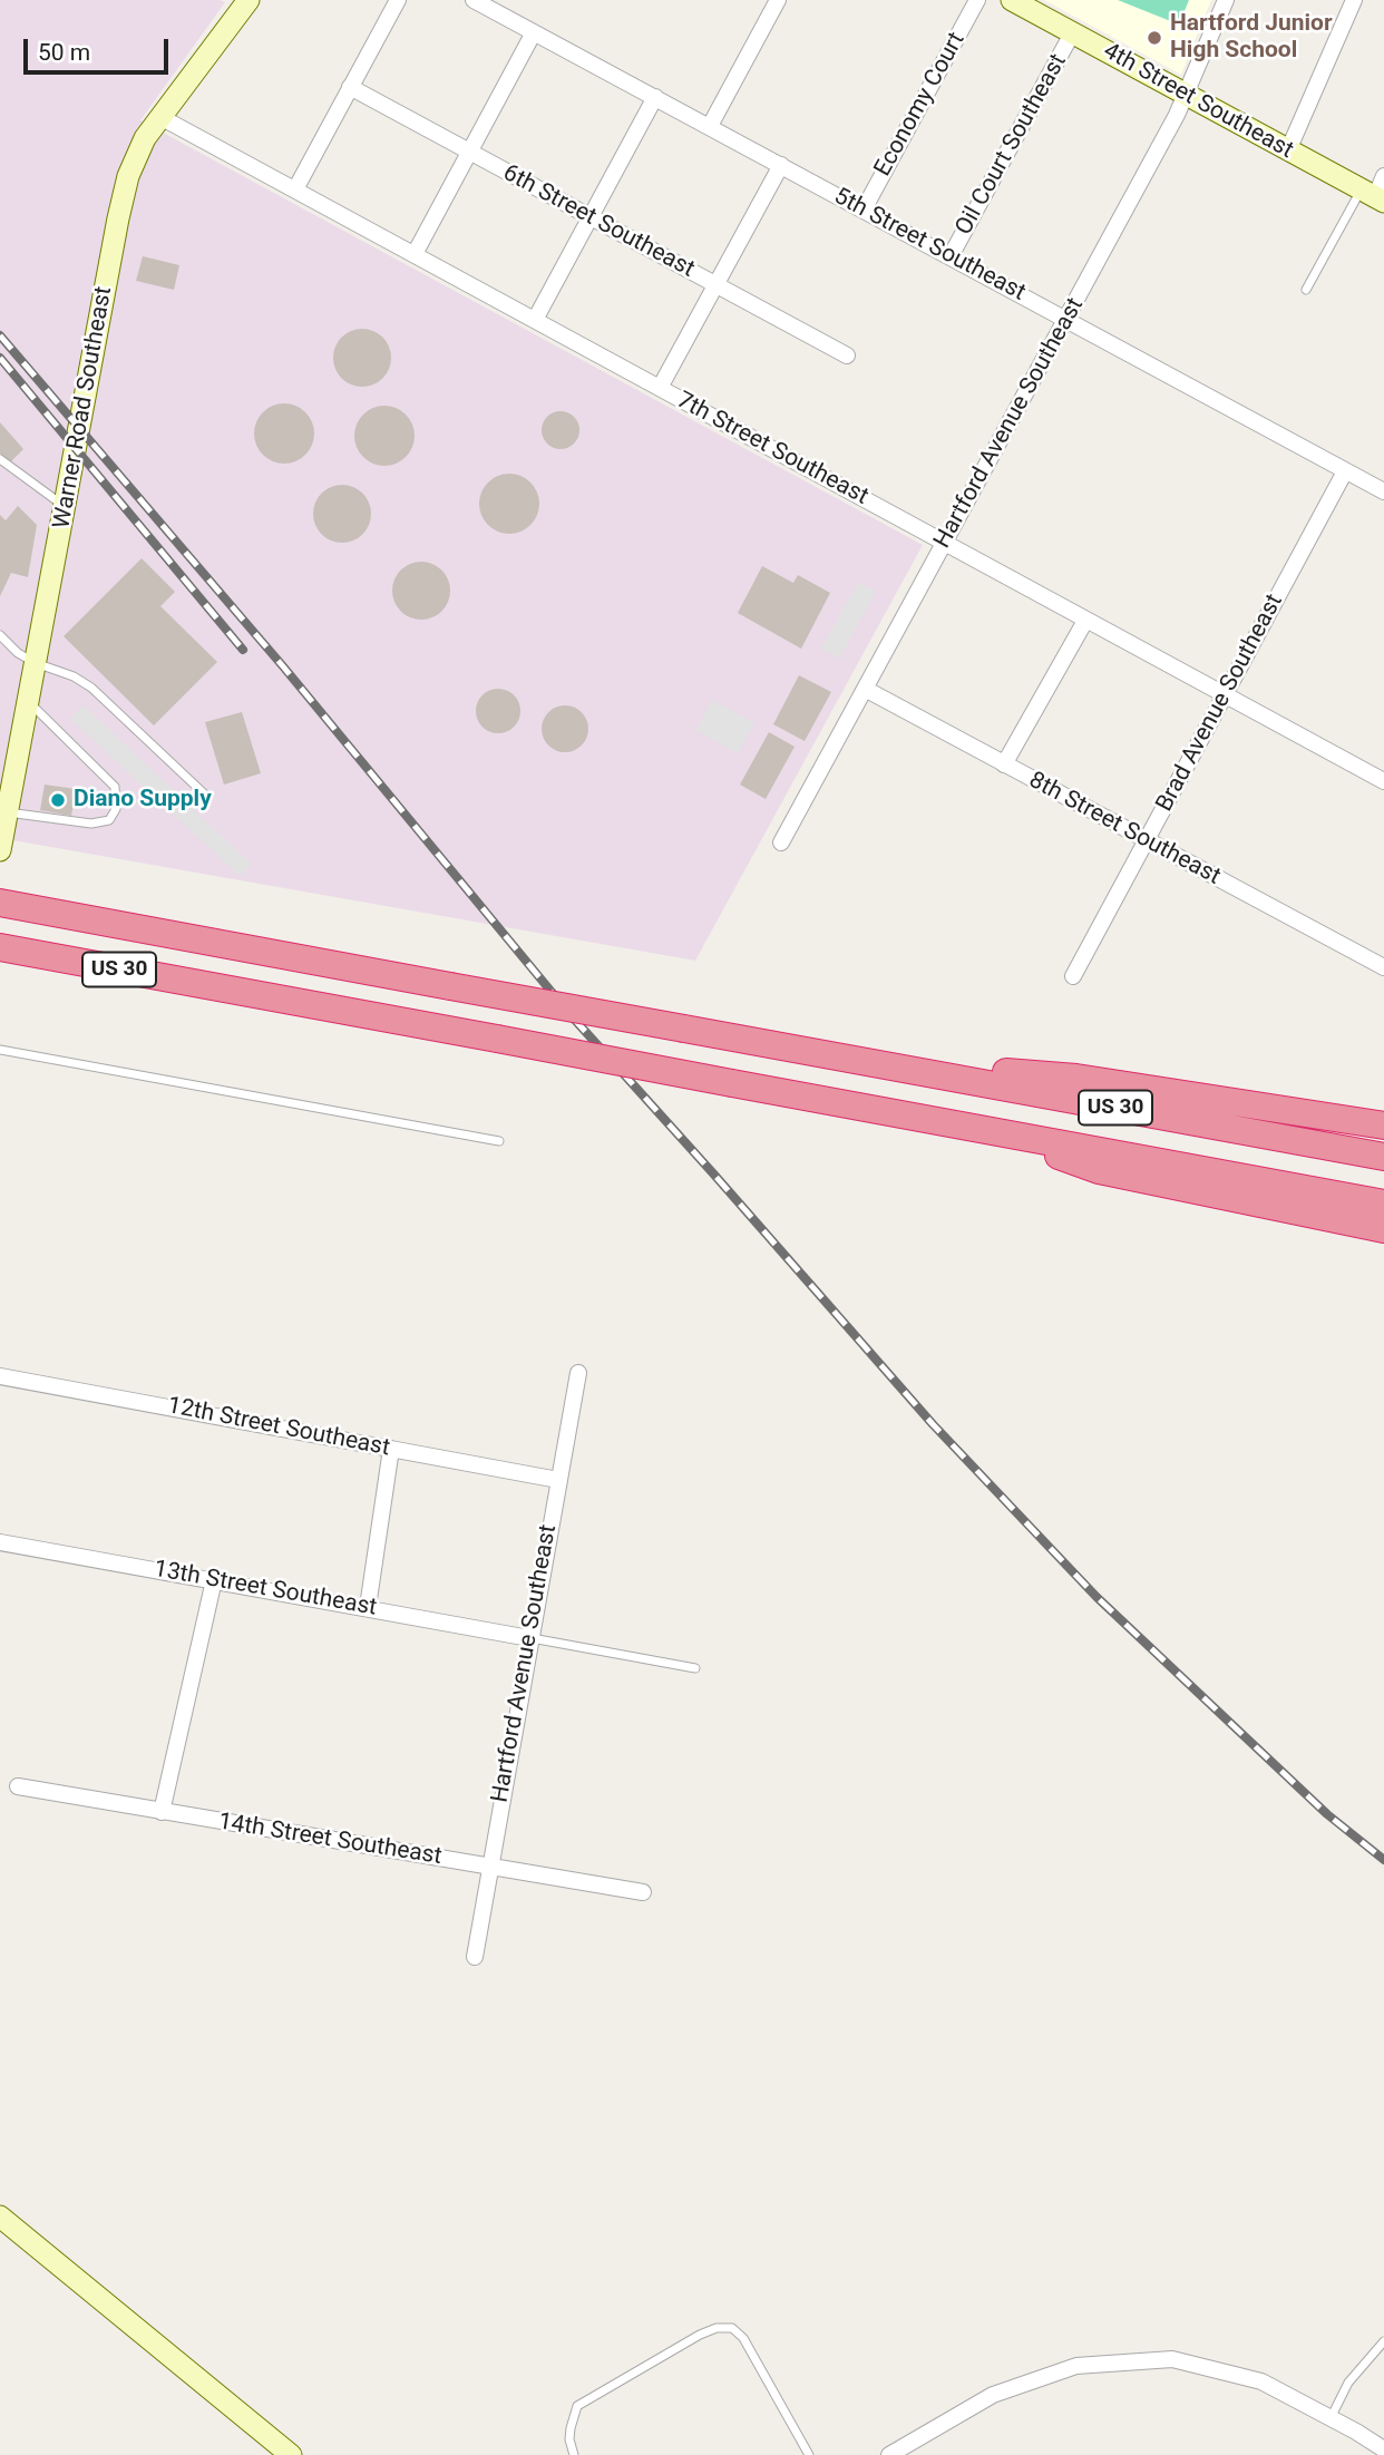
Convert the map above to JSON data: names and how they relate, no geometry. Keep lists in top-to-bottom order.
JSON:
{
  "streets": {
    "highway": ["US 30"],
    "street": [
      "4th Street Southeast",
      "Economy Court",
      "Oil Court Southeast",
      "6th Street Southeast",
      "5th Street Southeast",
      "Warner Road Southeast",
      "Hartford Avenue Southeast",
      "7th Street Southeast",
      "Brad Avenue Southeast",
      "8th Street Southeast",
      "12th Street Southeast",
      "13th Street Southeast",
      "14th Street Southeast"
    ]
  },
  "crossings": [
    ["4th Street Southeast", "Oil Court Southeast"],
    ["4th Street Southeast", "Hartford Avenue Southeast"],
    ["Economy Court", "5th Street Southeast"],
    ["Oil Court Southeast", "5th Street Southeast"],
    ["5th Street Southeast", "Hartford Avenue Southeast"],
    ["5th Street Southeast", "Brad Avenue Southeast"],
    ["Warner Road Southeast", "7th Street Southeast"],
    ["Hartford Avenue Southeast", "7th Street Southeast"],
    ["Hartford Avenue Southeast", "8th Street Southeast"],
    ["Hartford Avenue Southeast", "12th Street Southeast"],
    ["Hartford Avenue Southeast", "13th Street Southeast"],
    ["Hartford Avenue Southeast", "14th Street Southeast"],
    ["7th Street Southeast", "Brad Avenue Southeast"],
    ["Brad Avenue Southeast", "8th Street Southeast"]
  ],
  "places": ["Hartford Junior High School", "Diano Supply"],
  "scale_bar": "50 m"
}
